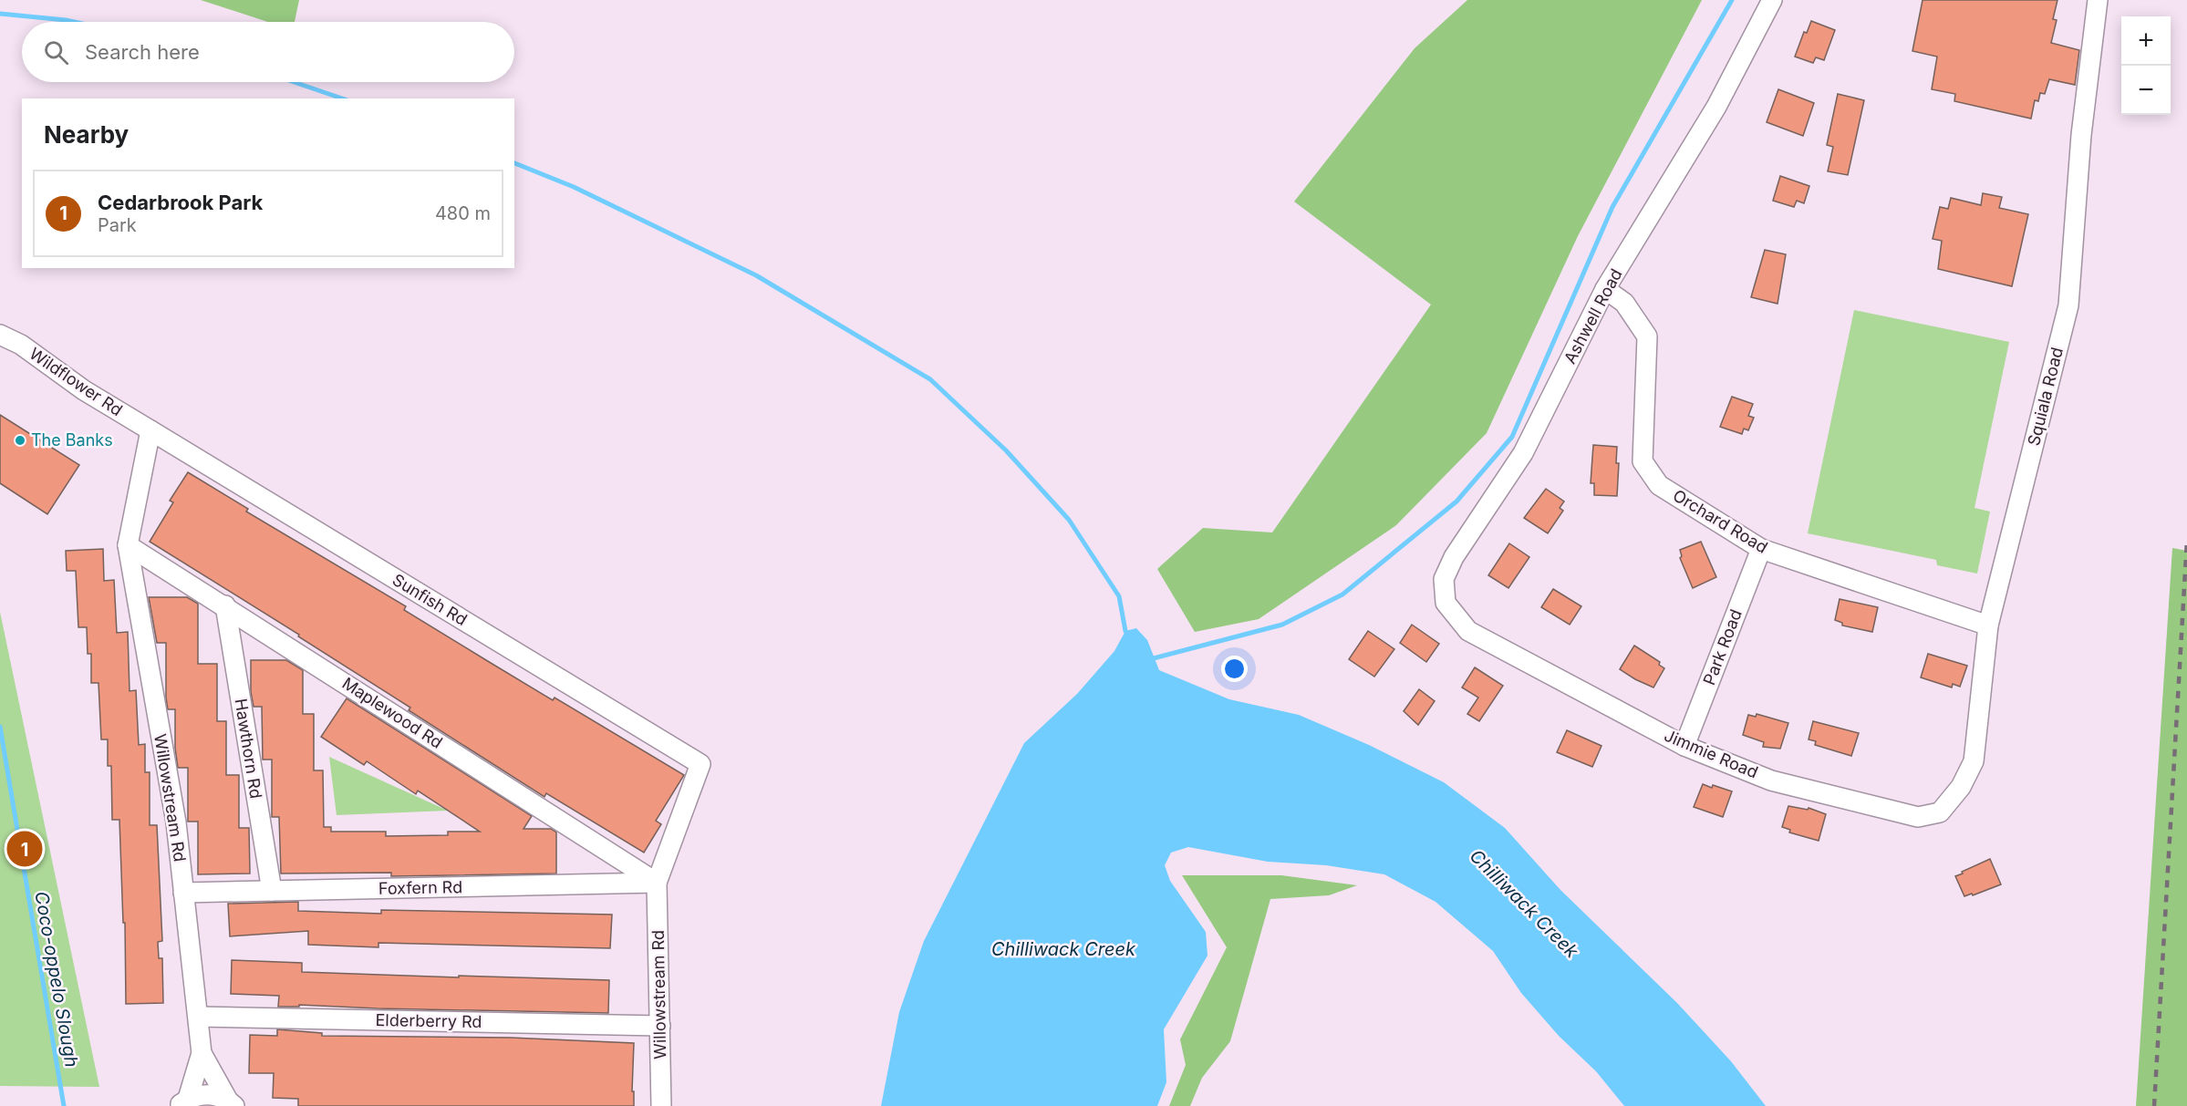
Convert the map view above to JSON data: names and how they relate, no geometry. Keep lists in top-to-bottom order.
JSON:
{
  "streets": {
    "street": [
      "Ashwell Road",
      "Wildflower Rd",
      "Squiala Road",
      "Orchard Road",
      "Sunfish Rd",
      "Park Road",
      "Maplewood Rd",
      "Hawthorn Rd",
      "Jimmie Road",
      "Willowstream Rd",
      "Foxfern Rd",
      "Elderberry Rd"
    ]
  },
  "crossings": [
    ["Ashwell Road", "Orchard Road"],
    ["Ashwell Road", "Jimmie Road"],
    ["Wildflower Rd", "Sunfish Rd"],
    ["Squiala Road", "Orchard Road"],
    ["Squiala Road", "Jimmie Road"],
    ["Orchard Road", "Park Road"],
    ["Sunfish Rd", "Maplewood Rd"],
    ["Sunfish Rd", "Willowstream Rd"],
    ["Sunfish Rd", "Foxfern Rd"],
    ["Park Road", "Jimmie Road"],
    ["Maplewood Rd", "Hawthorn Rd"],
    ["Maplewood Rd", "Willowstream Rd"],
    ["Maplewood Rd", "Foxfern Rd"],
    ["Hawthorn Rd", "Foxfern Rd"],
    ["Willowstream Rd", "Foxfern Rd"],
    ["Willowstream Rd", "Elderberry Rd"]
  ],
  "water": ["Chilliwack Creek", "Coco-oppelo Slough"],
  "places": ["The Banks"],
  "page": {
    "map_buttons": ["+", "−"],
    "search": "Search here",
    "heading": "Nearby",
    "list": [
      {
        "mark": "1",
        "name": "Cedarbrook Park",
        "note": "Park",
        "value": "480 m"
      }
    ],
    "pins": "1"
  }
}
